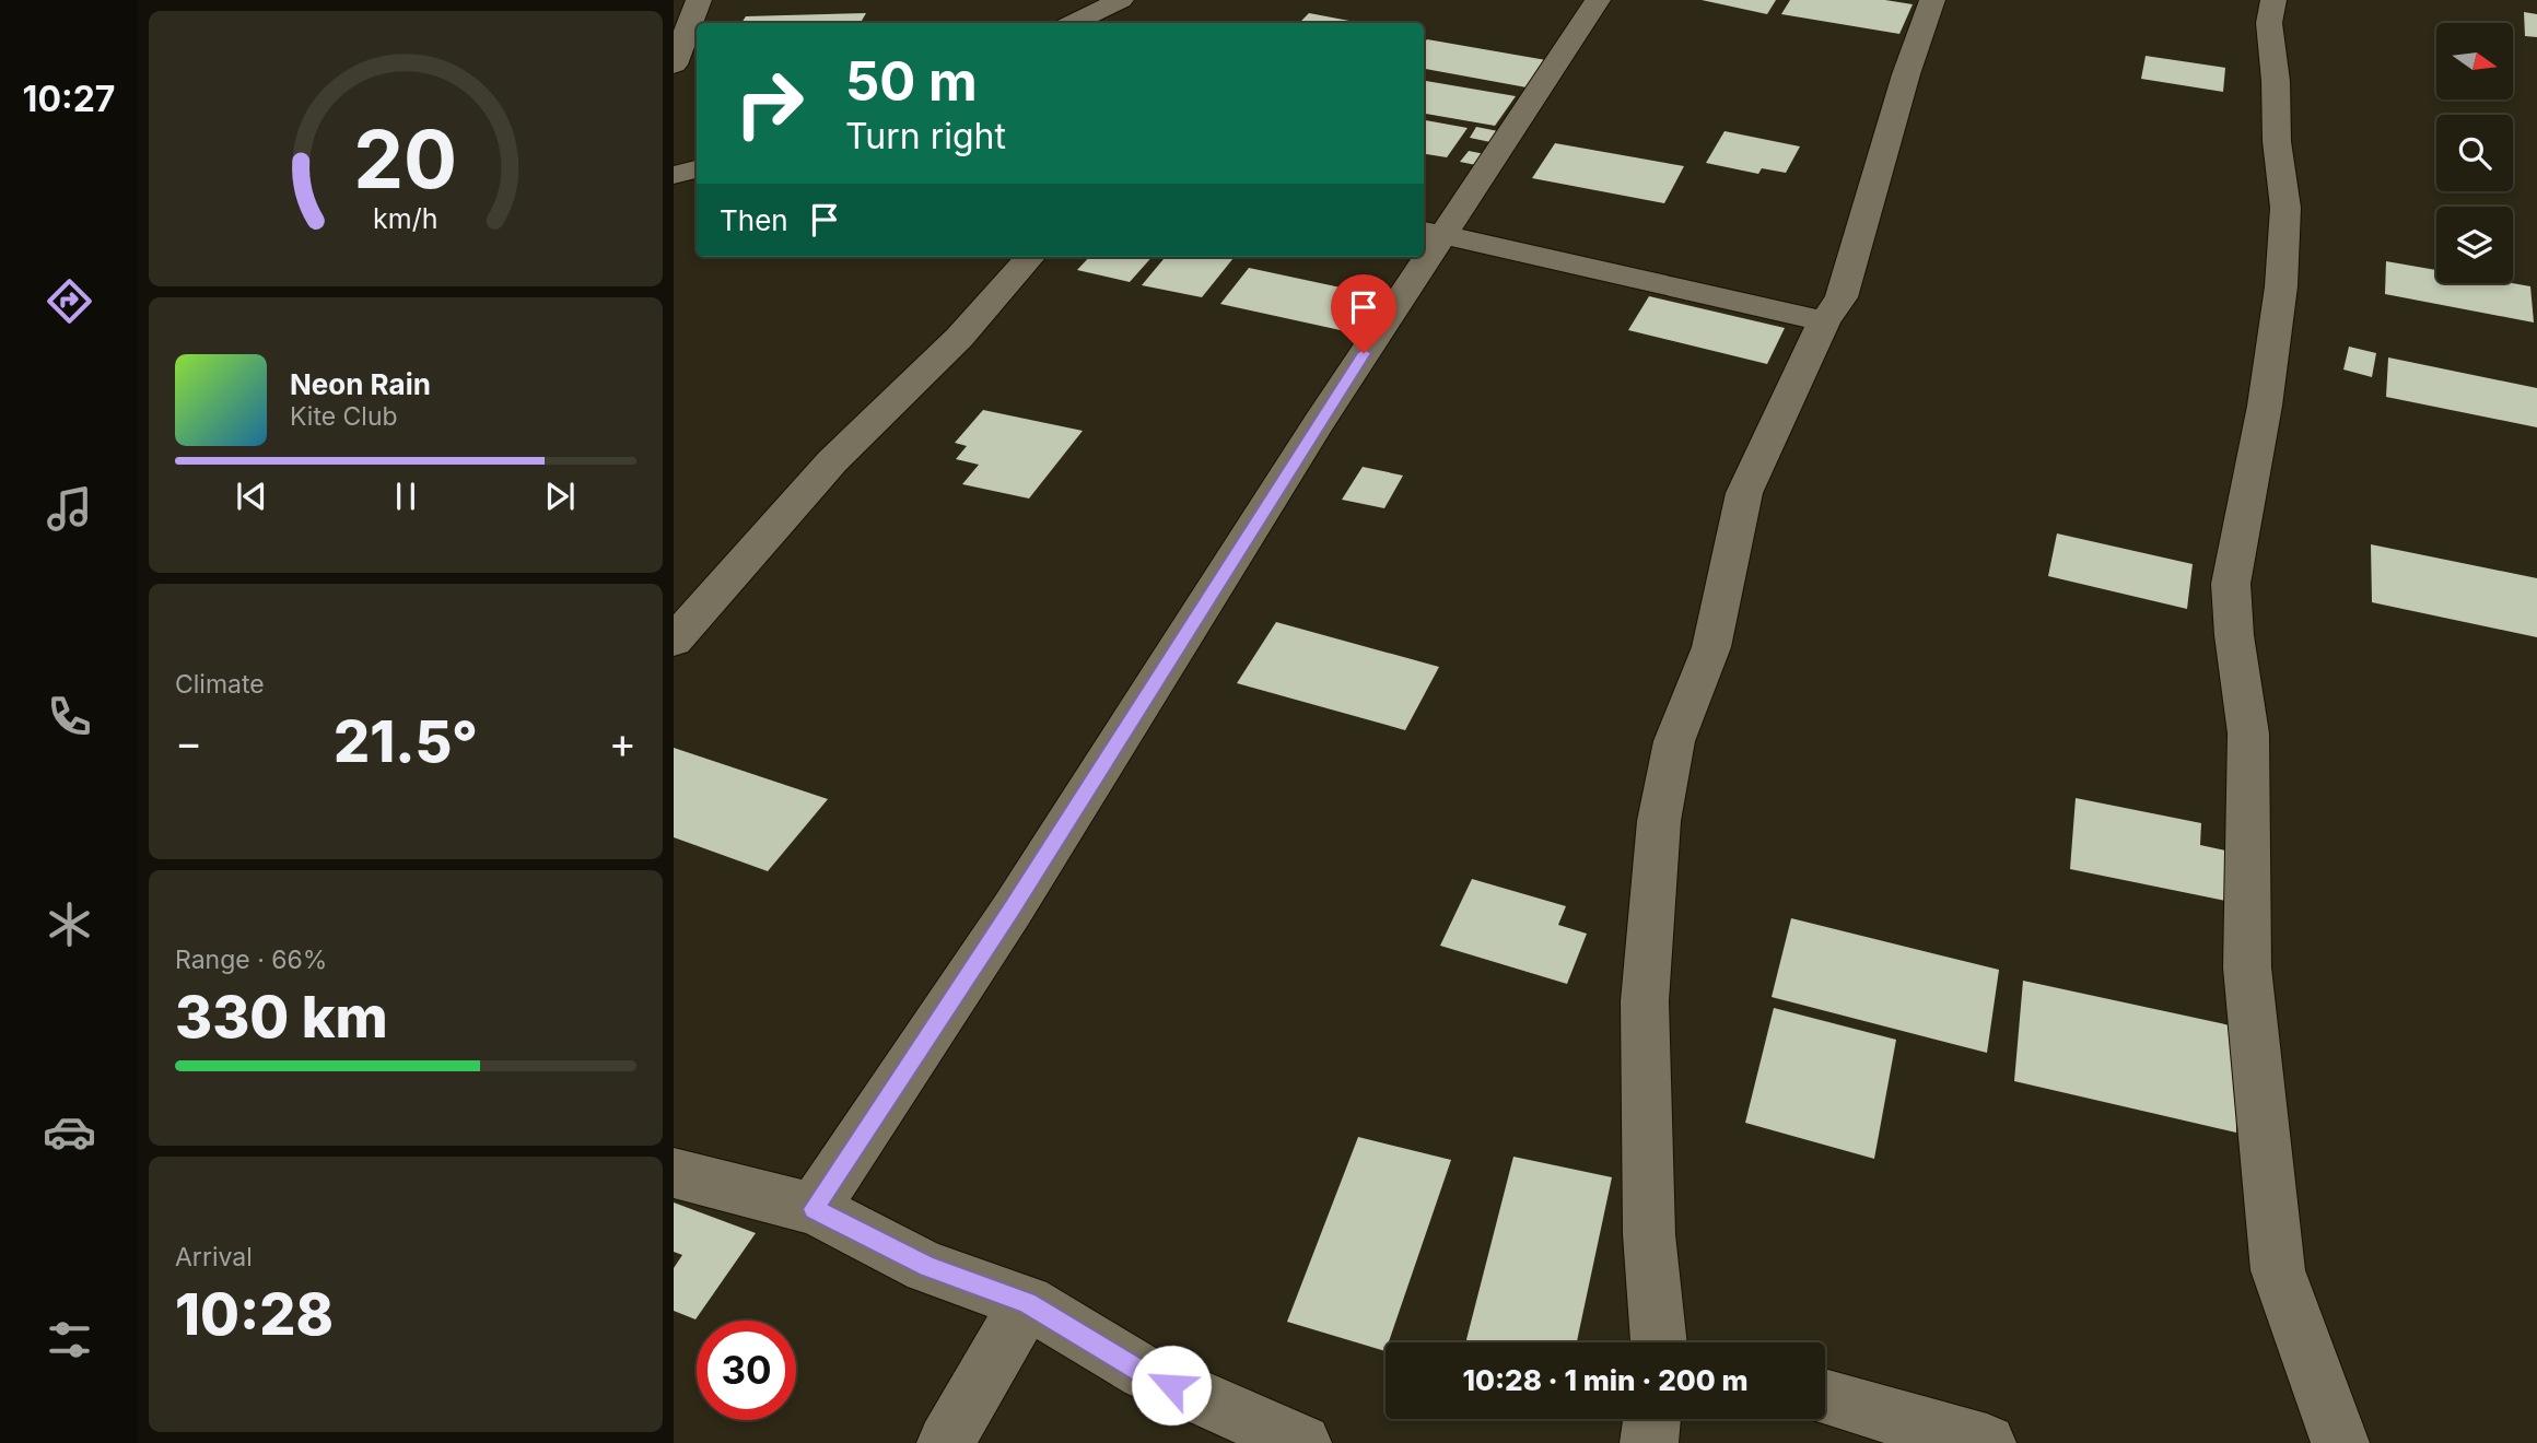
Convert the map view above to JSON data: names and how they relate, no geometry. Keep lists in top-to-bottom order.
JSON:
{
  "north": "right",
  "page": {
    "tabs": "10:27",
    "turn": ["50 m", "Turn right"],
    "then": "Then",
    "song": ["Neon Rain", "Kite Club"],
    "tile": [
      "Climate",
      ["Range · 66%", "330 km"],
      ["Arrival", "10:28"]
    ],
    "heat": ["−", "21.5°", "+"],
    "limit": "30",
    "trip": "10:28 · 1 min · 200 m",
    "gauge": ["20", "km/h"]
  }
}
